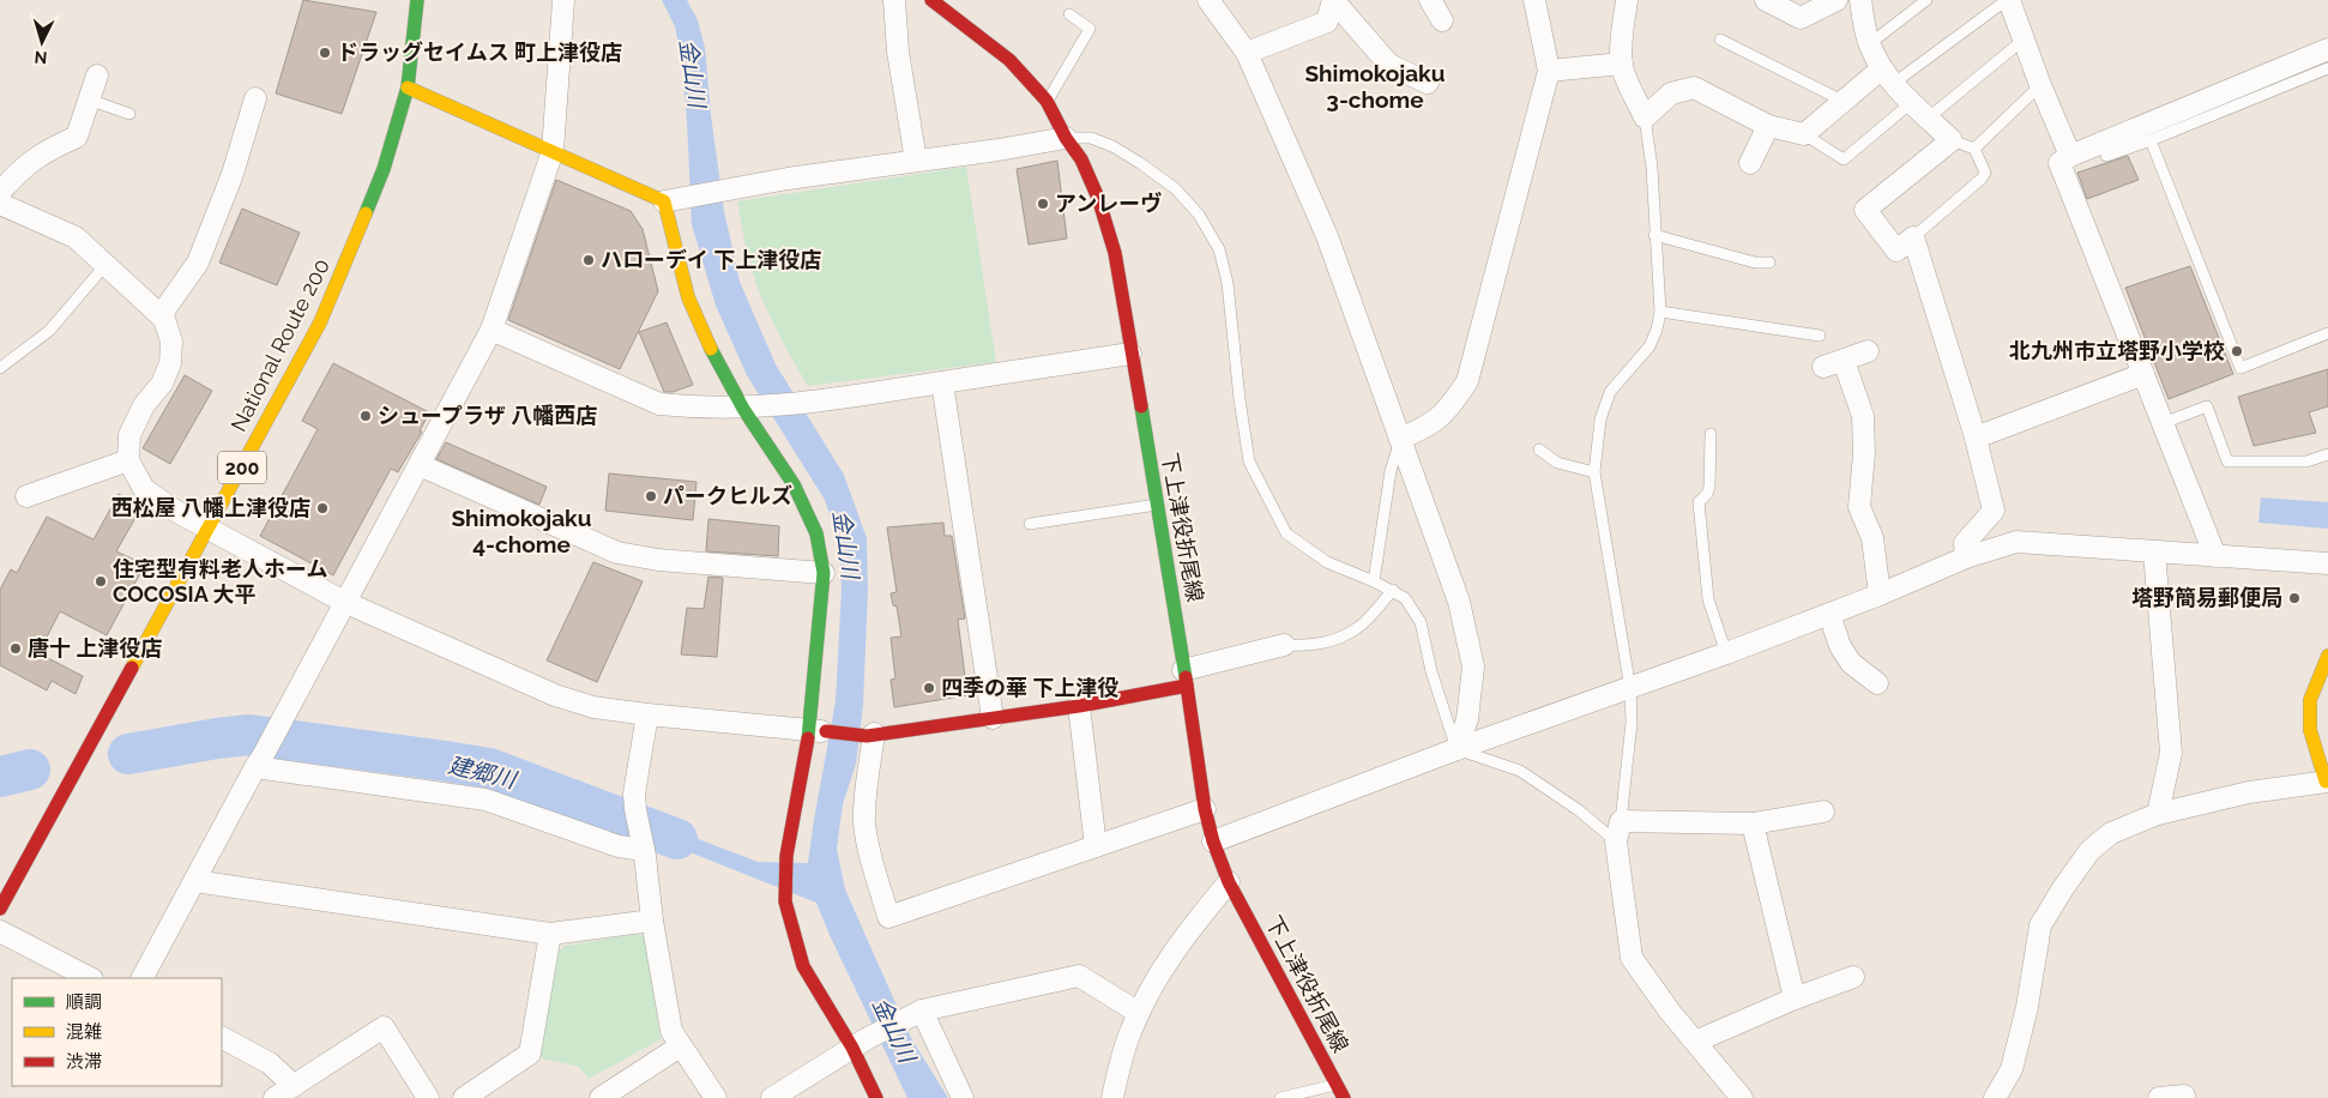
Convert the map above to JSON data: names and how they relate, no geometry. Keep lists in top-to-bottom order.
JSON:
{
  "streets": {
    "main road": ["National Route 200", "200", "下上津役折尾線"]
  },
  "districts": ["Shimokojaku 3-chome", "Shimokojaku 4-chome"],
  "water": ["金山川", "建郷川"],
  "places": [
    "ドラッグセイムス 町上津役店",
    "アンレーヴ",
    "ハローデイ 下上津役店",
    "北九州市立塔野小学校",
    "シュープラザ 八幡西店",
    "パークヒルズ",
    "西松屋 八幡上津役店",
    "住宅型有料老人ホーム COCOSIA 大平",
    "塔野簡易郵便局",
    "唐十 上津役店",
    "四季の華 下上津役"
  ],
  "legend": ["順調", "混雑", "渋滞"],
  "north": "bottom"
}
